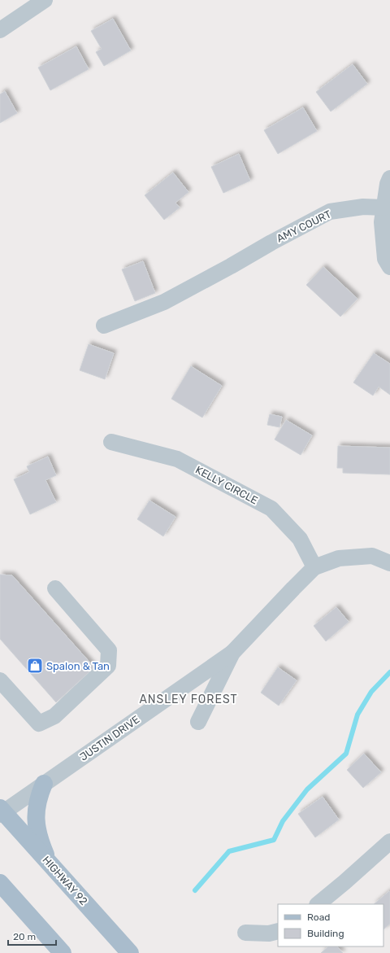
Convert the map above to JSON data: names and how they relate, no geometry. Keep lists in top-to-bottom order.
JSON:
{
  "streets": {
    "main road": ["HIGHWAY 92"],
    "street": ["AMY COURT", "KELLY CIRCLE", "JUSTIN DRIVE"]
  },
  "crossings": [
    ["KELLY CIRCLE", "JUSTIN DRIVE"],
    ["JUSTIN DRIVE", "HIGHWAY 92"]
  ],
  "districts": ["ANSLEY FOREST"],
  "places": {
    "shop": ["Spalon & Tan"]
  },
  "legend": ["Road", "Building"],
  "scale_bar": "20 m"
}
